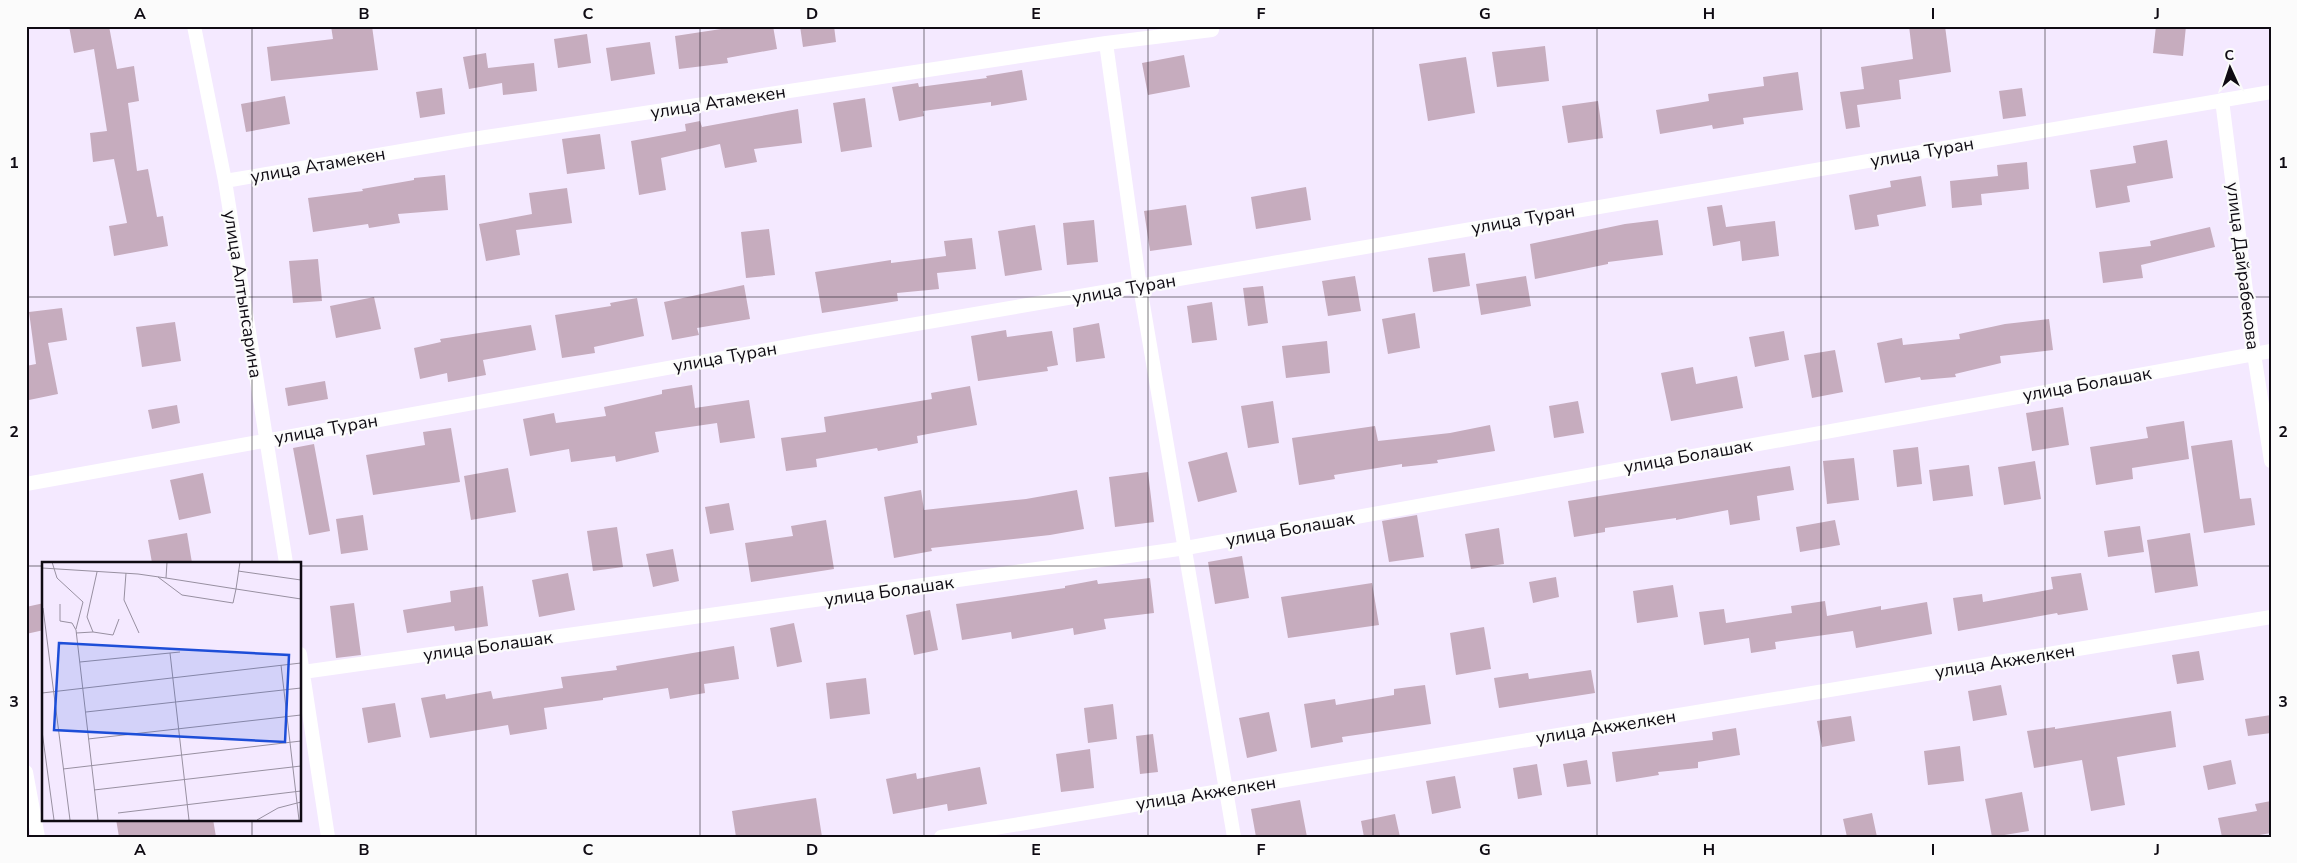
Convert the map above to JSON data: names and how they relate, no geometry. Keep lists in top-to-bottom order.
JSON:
{
  "streets": {
    "street": [
      "улица Атамекен",
      "улица Туран",
      "улица Дайрабекова",
      "улица Алтынсарина",
      "улица Болашак",
      "улица Акжелкен"
    ]
  },
  "crossings": [
    ["улица Атамекен", "улица Алтынсарина"],
    ["улица Туран", "улица Дайрабекова"],
    ["улица Туран", "улица Алтынсарина"],
    ["улица Дайрабекова", "улица Болашак"]
  ],
  "north": "top",
  "grid": {
    "columns": [
      "A",
      "B",
      "C",
      "D",
      "E",
      "F",
      "G",
      "H",
      "I",
      "J"
    ],
    "rows": ["1", "2", "3"]
  }
}
